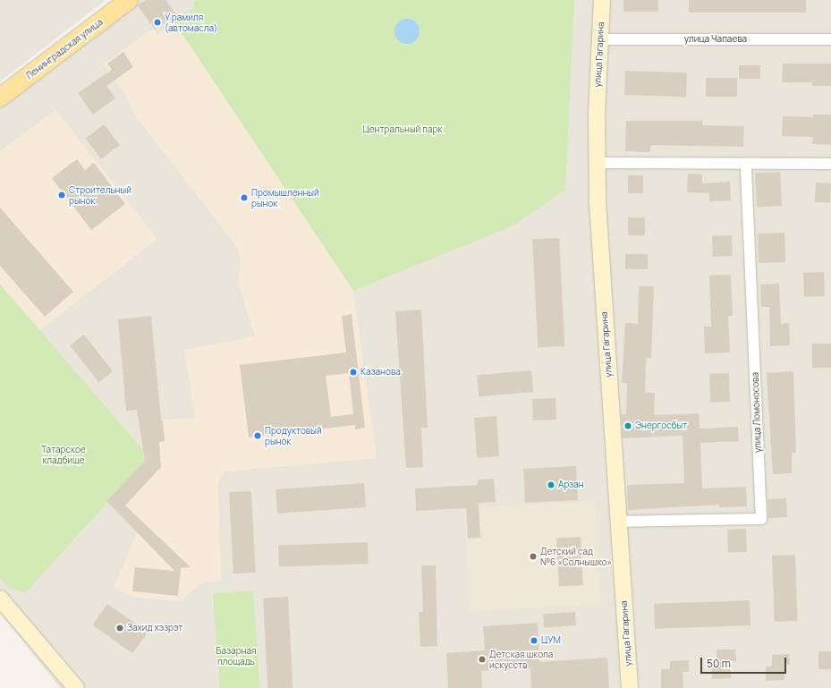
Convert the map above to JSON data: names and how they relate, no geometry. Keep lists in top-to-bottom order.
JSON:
{
  "streets": {
    "main road": ["Ленинградская улица"],
    "street": ["улица Чапаева", "улица Гагарина", "улица Ломоносова"]
  },
  "crossings": [
    ["улица Чапаева", "улица Гагарина"],
    ["улица Гагарина", "улица Ломоносова"]
  ],
  "parks": ["Центральный парк", "Татарское кладбище", "Базарная площадь"],
  "places": [
    "У рамиля (автомасла)",
    "Строительный рынок",
    "Промышленный рынок",
    "Казанова",
    "Энергосбыт",
    "Продуктовый рынок",
    "Арзан",
    "Детский сад №6 «Солнышко»",
    "Захид хэзрэт",
    "ЦУМ",
    "Детская школа искусств"
  ],
  "scale_bar": "50 m"
}
